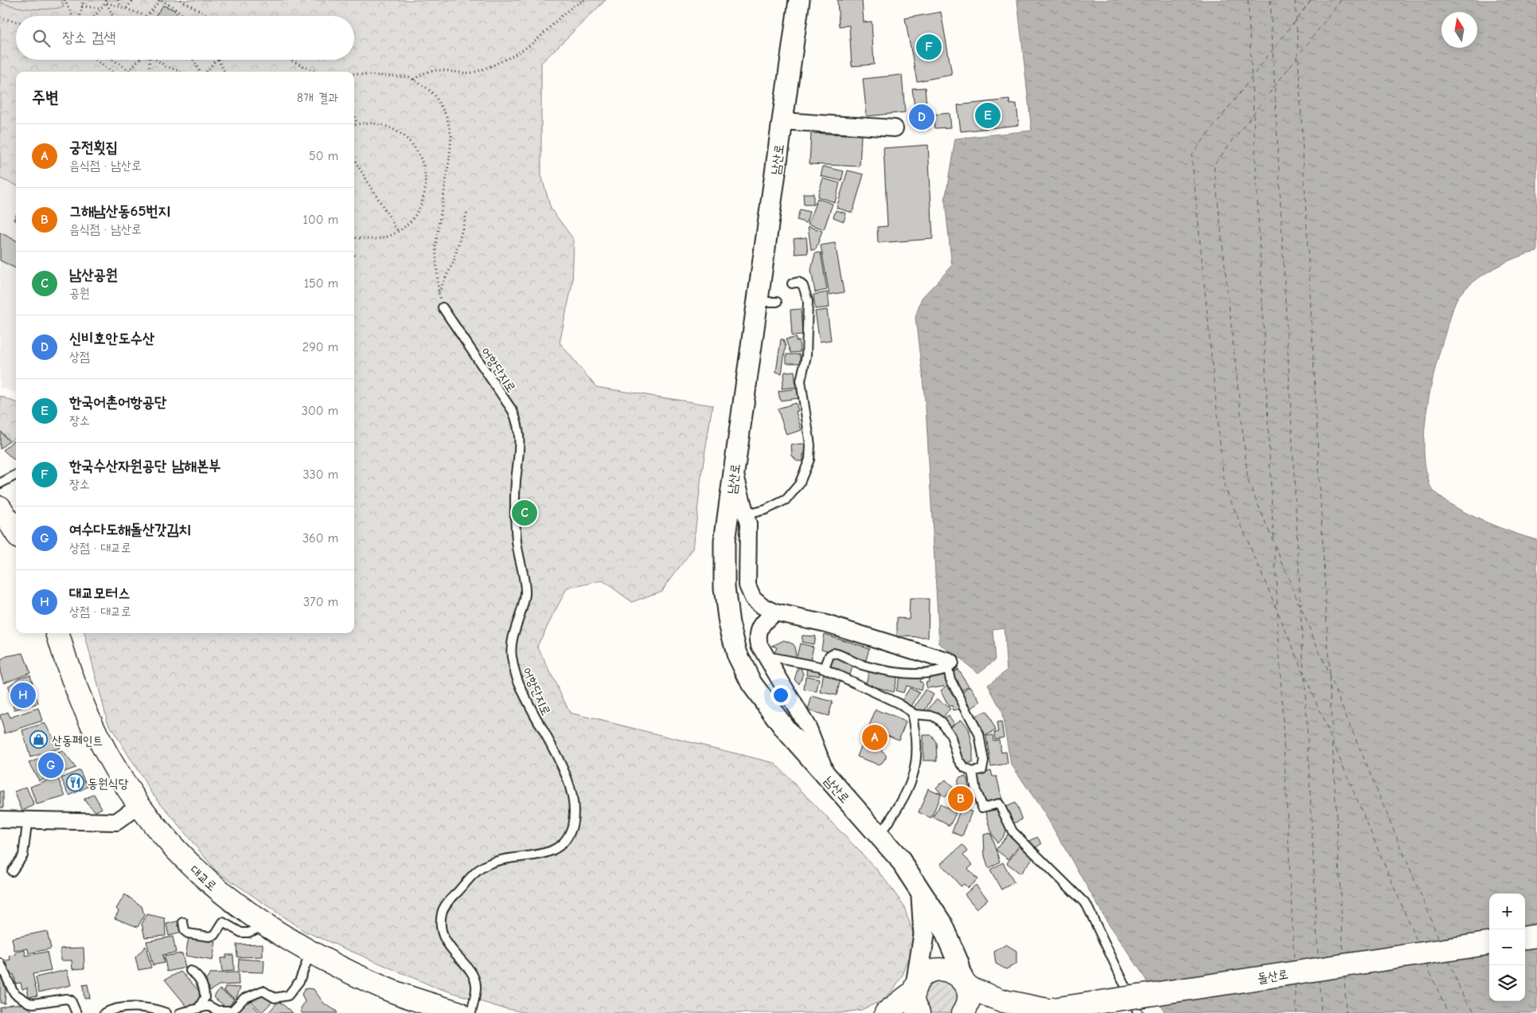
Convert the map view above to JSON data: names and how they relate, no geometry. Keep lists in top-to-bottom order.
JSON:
{
  "streets": {
    "main road": ["대교로", "돌산로"],
    "street": ["남산로"],
    "lane": ["어항단지로"]
  },
  "places": {
    "shop": ["산동페인트"],
    "restaurant": ["동원식당"]
  },
  "north": "top",
  "page": {
    "search": "장소 검색",
    "pins": [
      "F",
      "E",
      "D",
      "C",
      "H",
      "A",
      "G",
      "B"
    ],
    "heading": ["주변", "8개 결과"],
    "list": [
      {
        "mark": "A",
        "name": "궁전횟집",
        "note": "음식점 · 남산로",
        "value": "50 m"
      },
      {
        "mark": "B",
        "name": "그해남산동65번지",
        "note": "음식점 · 남산로",
        "value": "100 m"
      },
      {
        "mark": "C",
        "name": "남산공원",
        "note": "공원",
        "value": "150 m"
      },
      {
        "mark": "D",
        "name": "신비호안도수산",
        "note": "상점",
        "value": "290 m"
      },
      {
        "mark": "E",
        "name": "한국어촌어항공단",
        "note": "장소",
        "value": "300 m"
      },
      {
        "mark": "F",
        "name": "한국수산자원공단 남해본부",
        "note": "장소",
        "value": "330 m"
      },
      {
        "mark": "G",
        "name": "여수다도해돌산갓김치",
        "note": "상점 · 대교로",
        "value": "360 m"
      },
      {
        "mark": "H",
        "name": "대교모터스",
        "note": "상점 · 대교로",
        "value": "370 m"
      }
    ],
    "map_buttons": ["+", "−"]
  }
}
